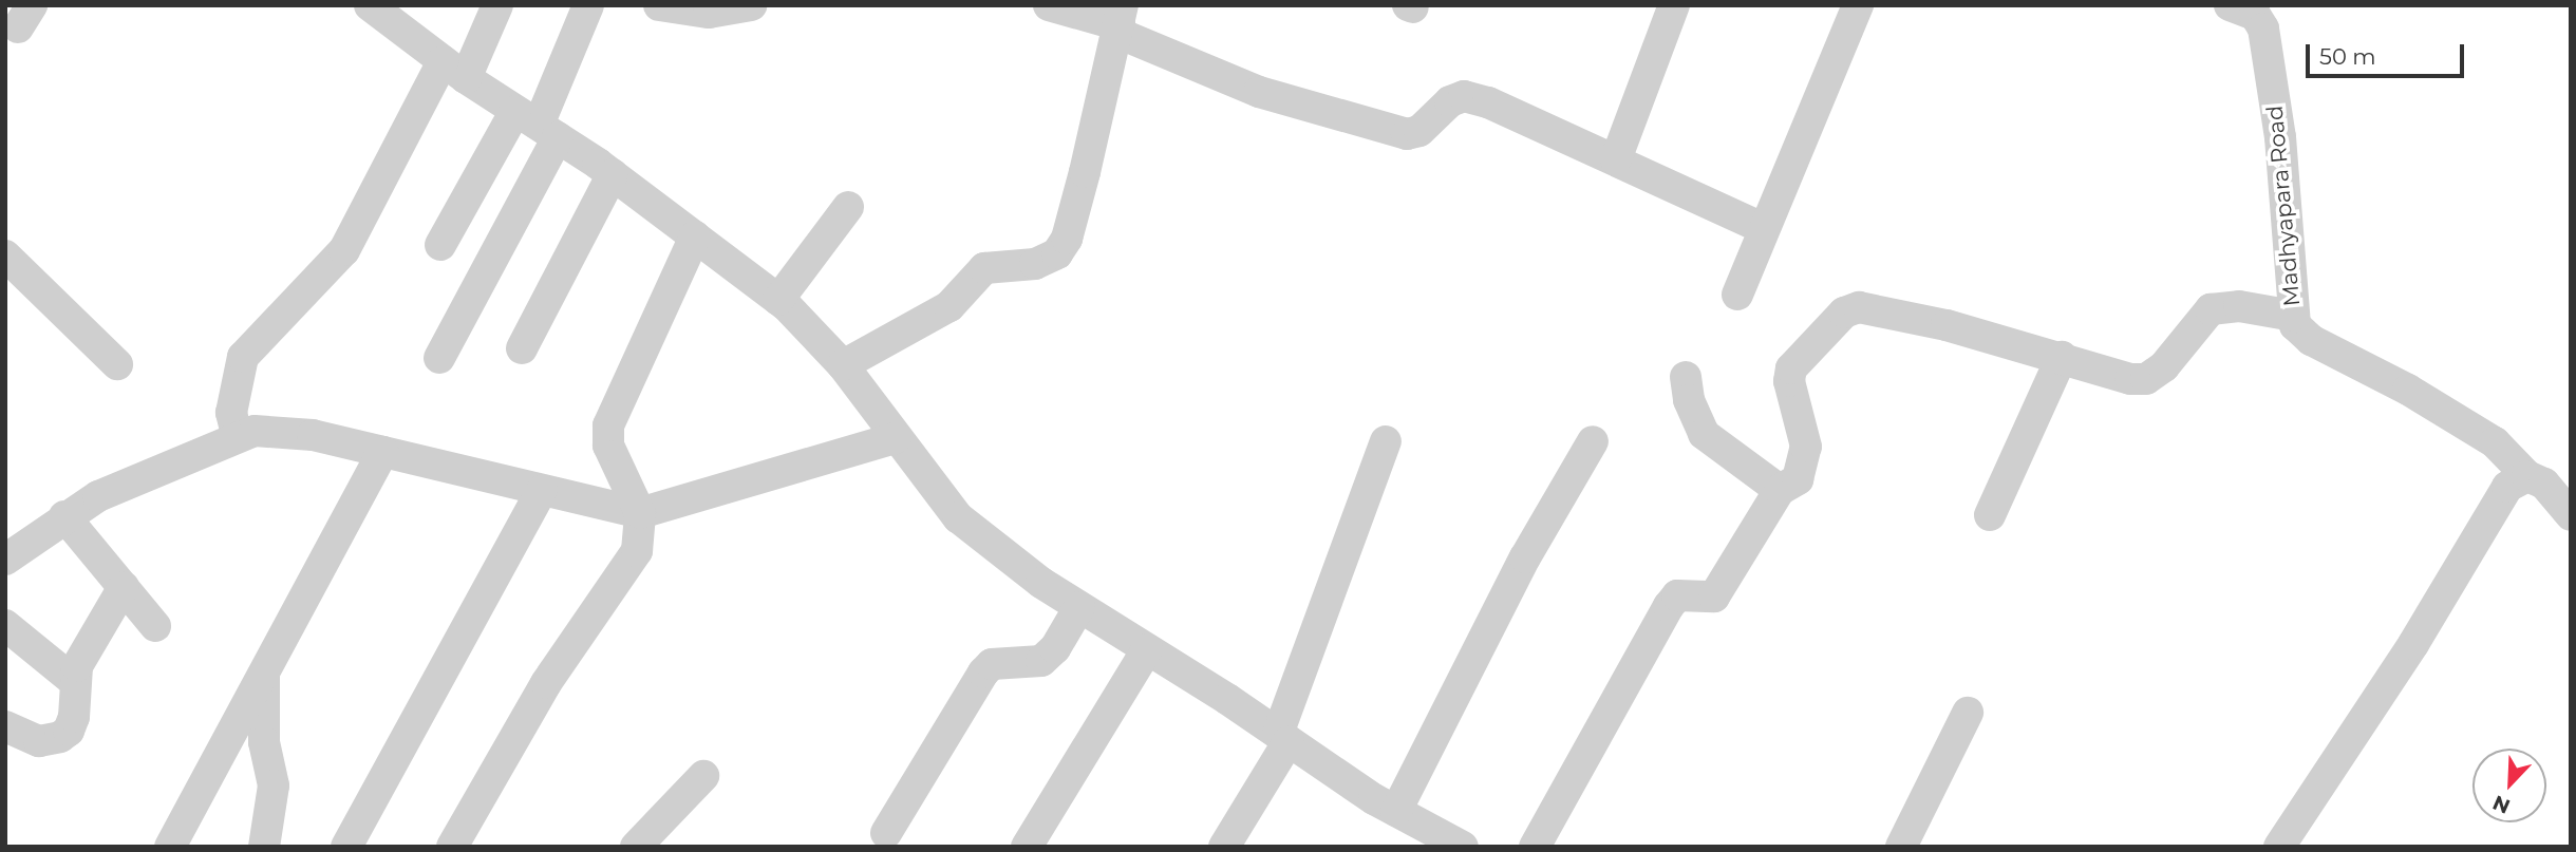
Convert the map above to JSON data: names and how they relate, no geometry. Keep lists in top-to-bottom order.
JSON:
{
  "streets": {
    "street": ["Madhyapara Road"]
  },
  "scale_bar": "50 m",
  "north": "bottom left"
}
